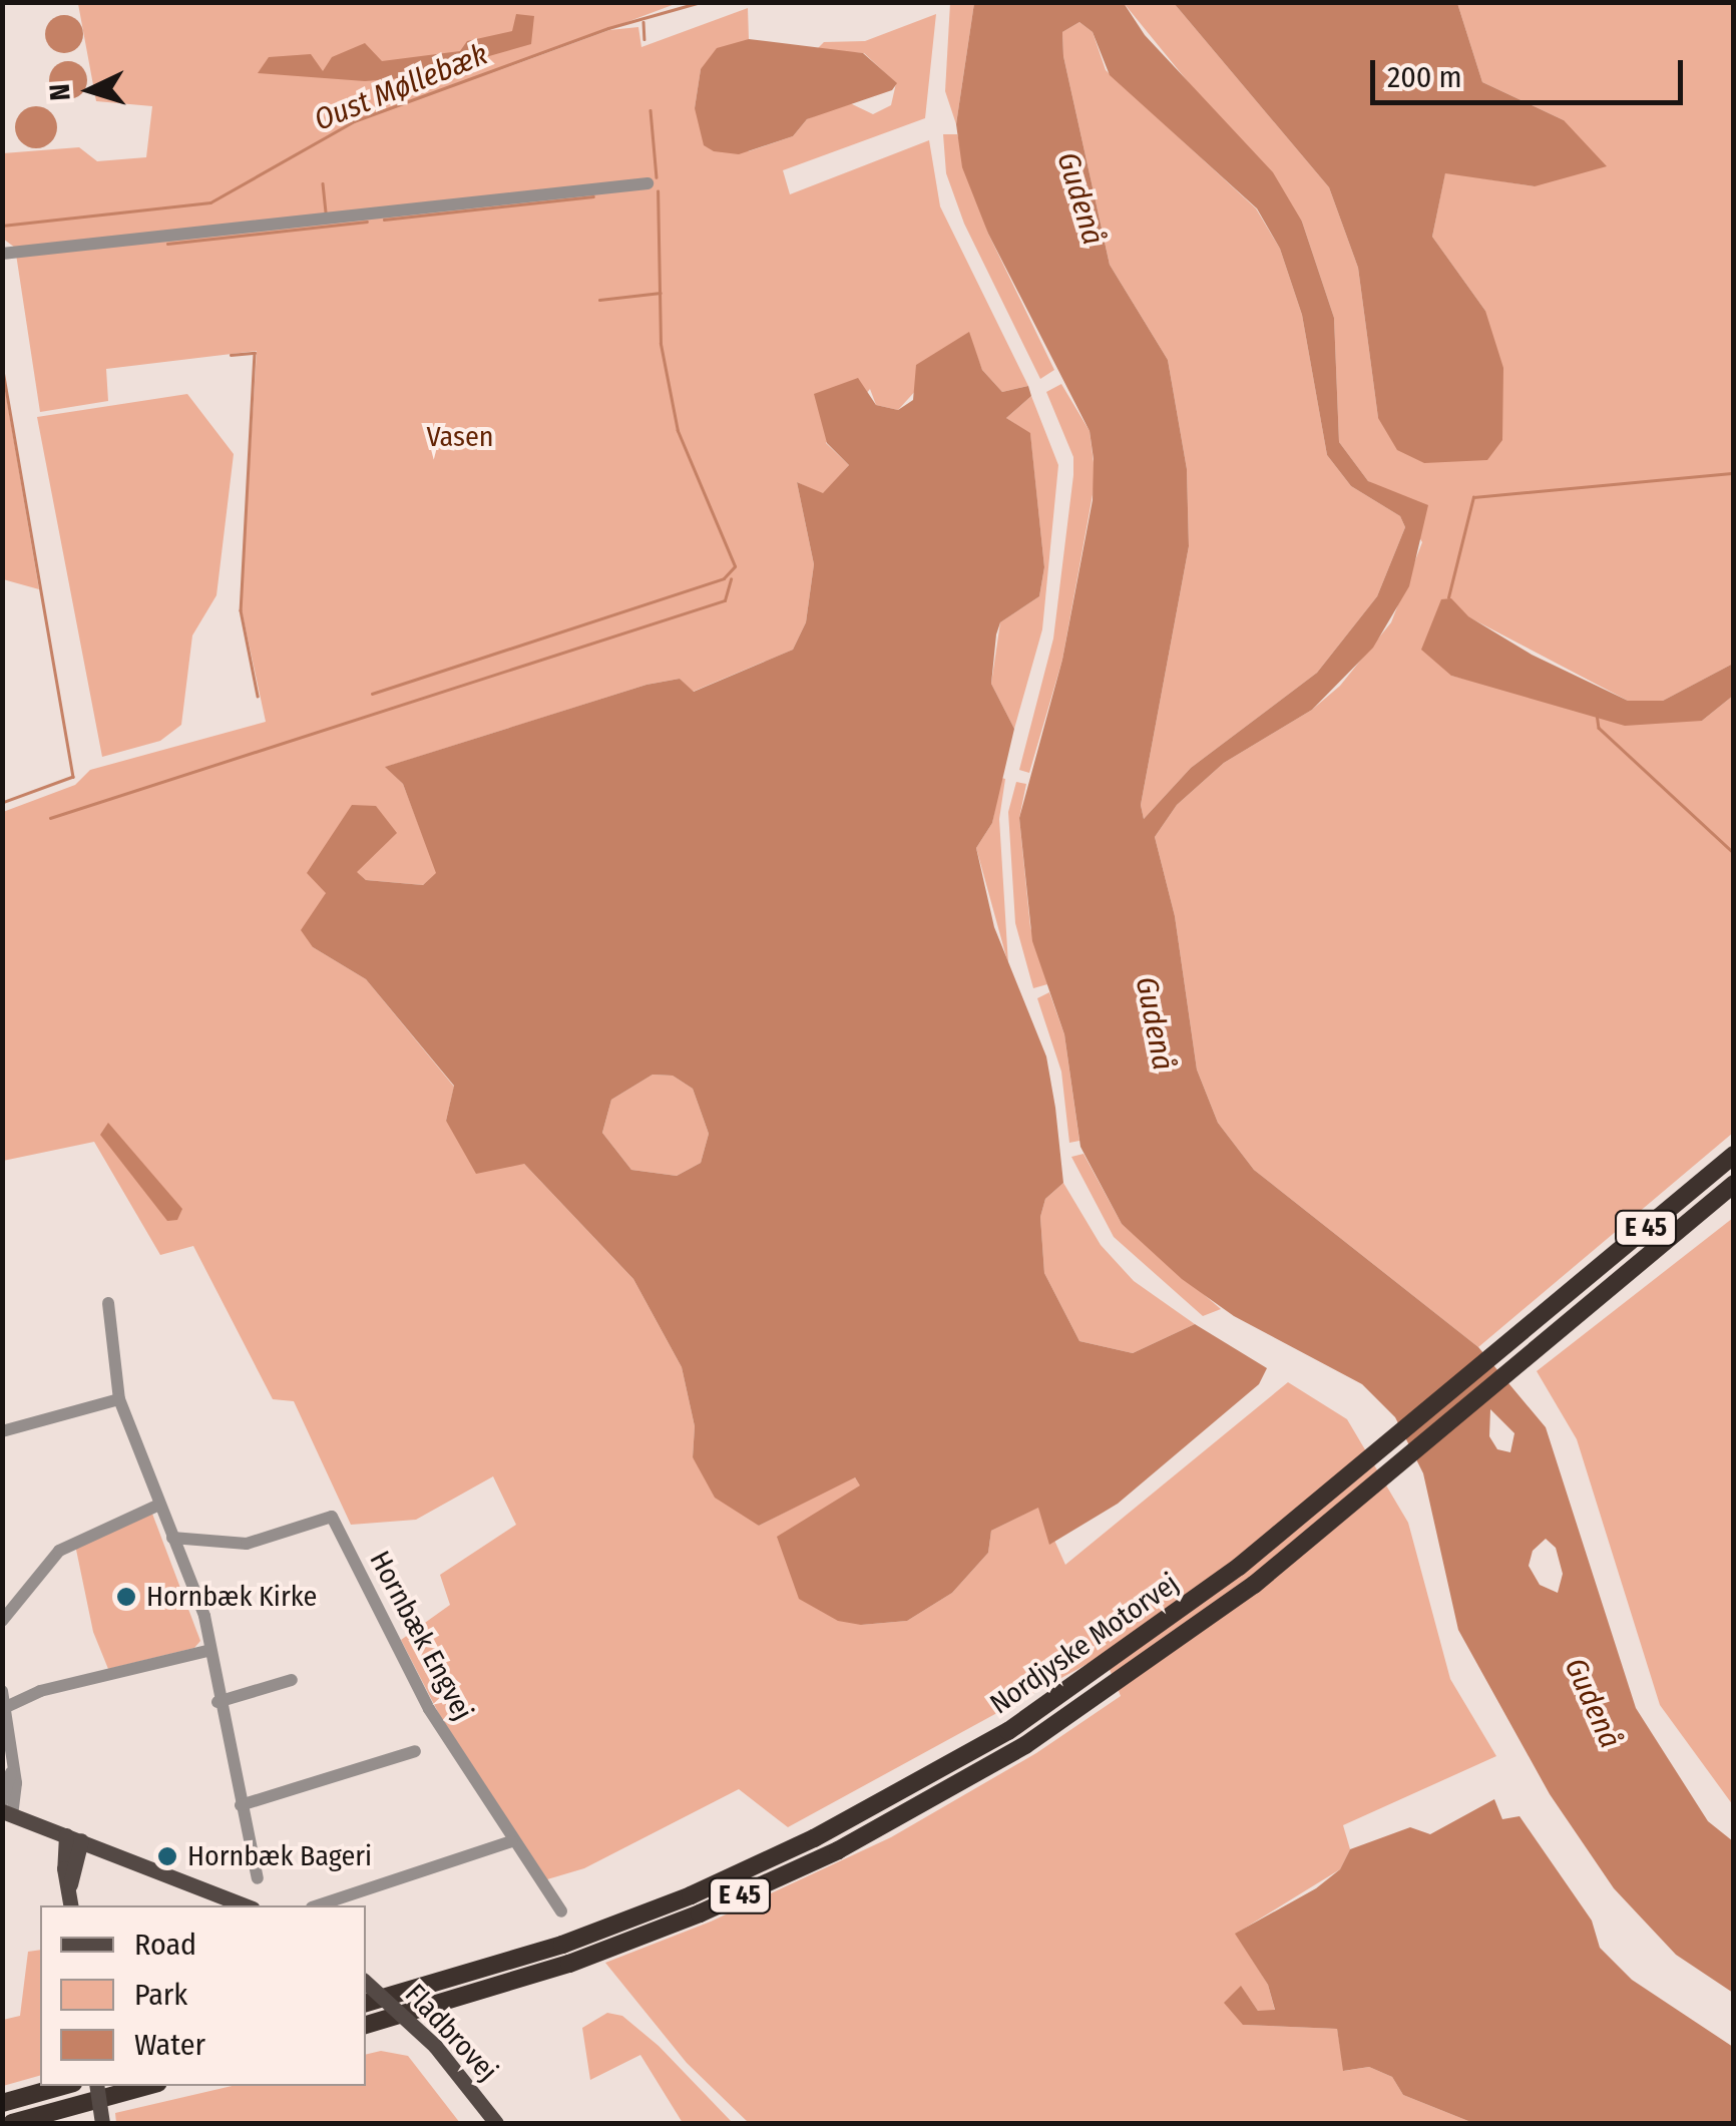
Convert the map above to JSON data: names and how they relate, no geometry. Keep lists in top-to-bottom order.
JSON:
{
  "streets": {
    "highway": ["E 45", "Nordjyske Motorvej"],
    "main road": ["Fladbrovej"],
    "street": ["Hornbæk Engvej"]
  },
  "water": ["Oust Møllebæk", "Gudenå"],
  "parks": ["Vasen"],
  "places": ["Hornbæk Kirke", "Hornbæk Bageri"],
  "legend": ["Road", "Park", "Water"],
  "scale_bar": "200 m",
  "north": "left"
}
